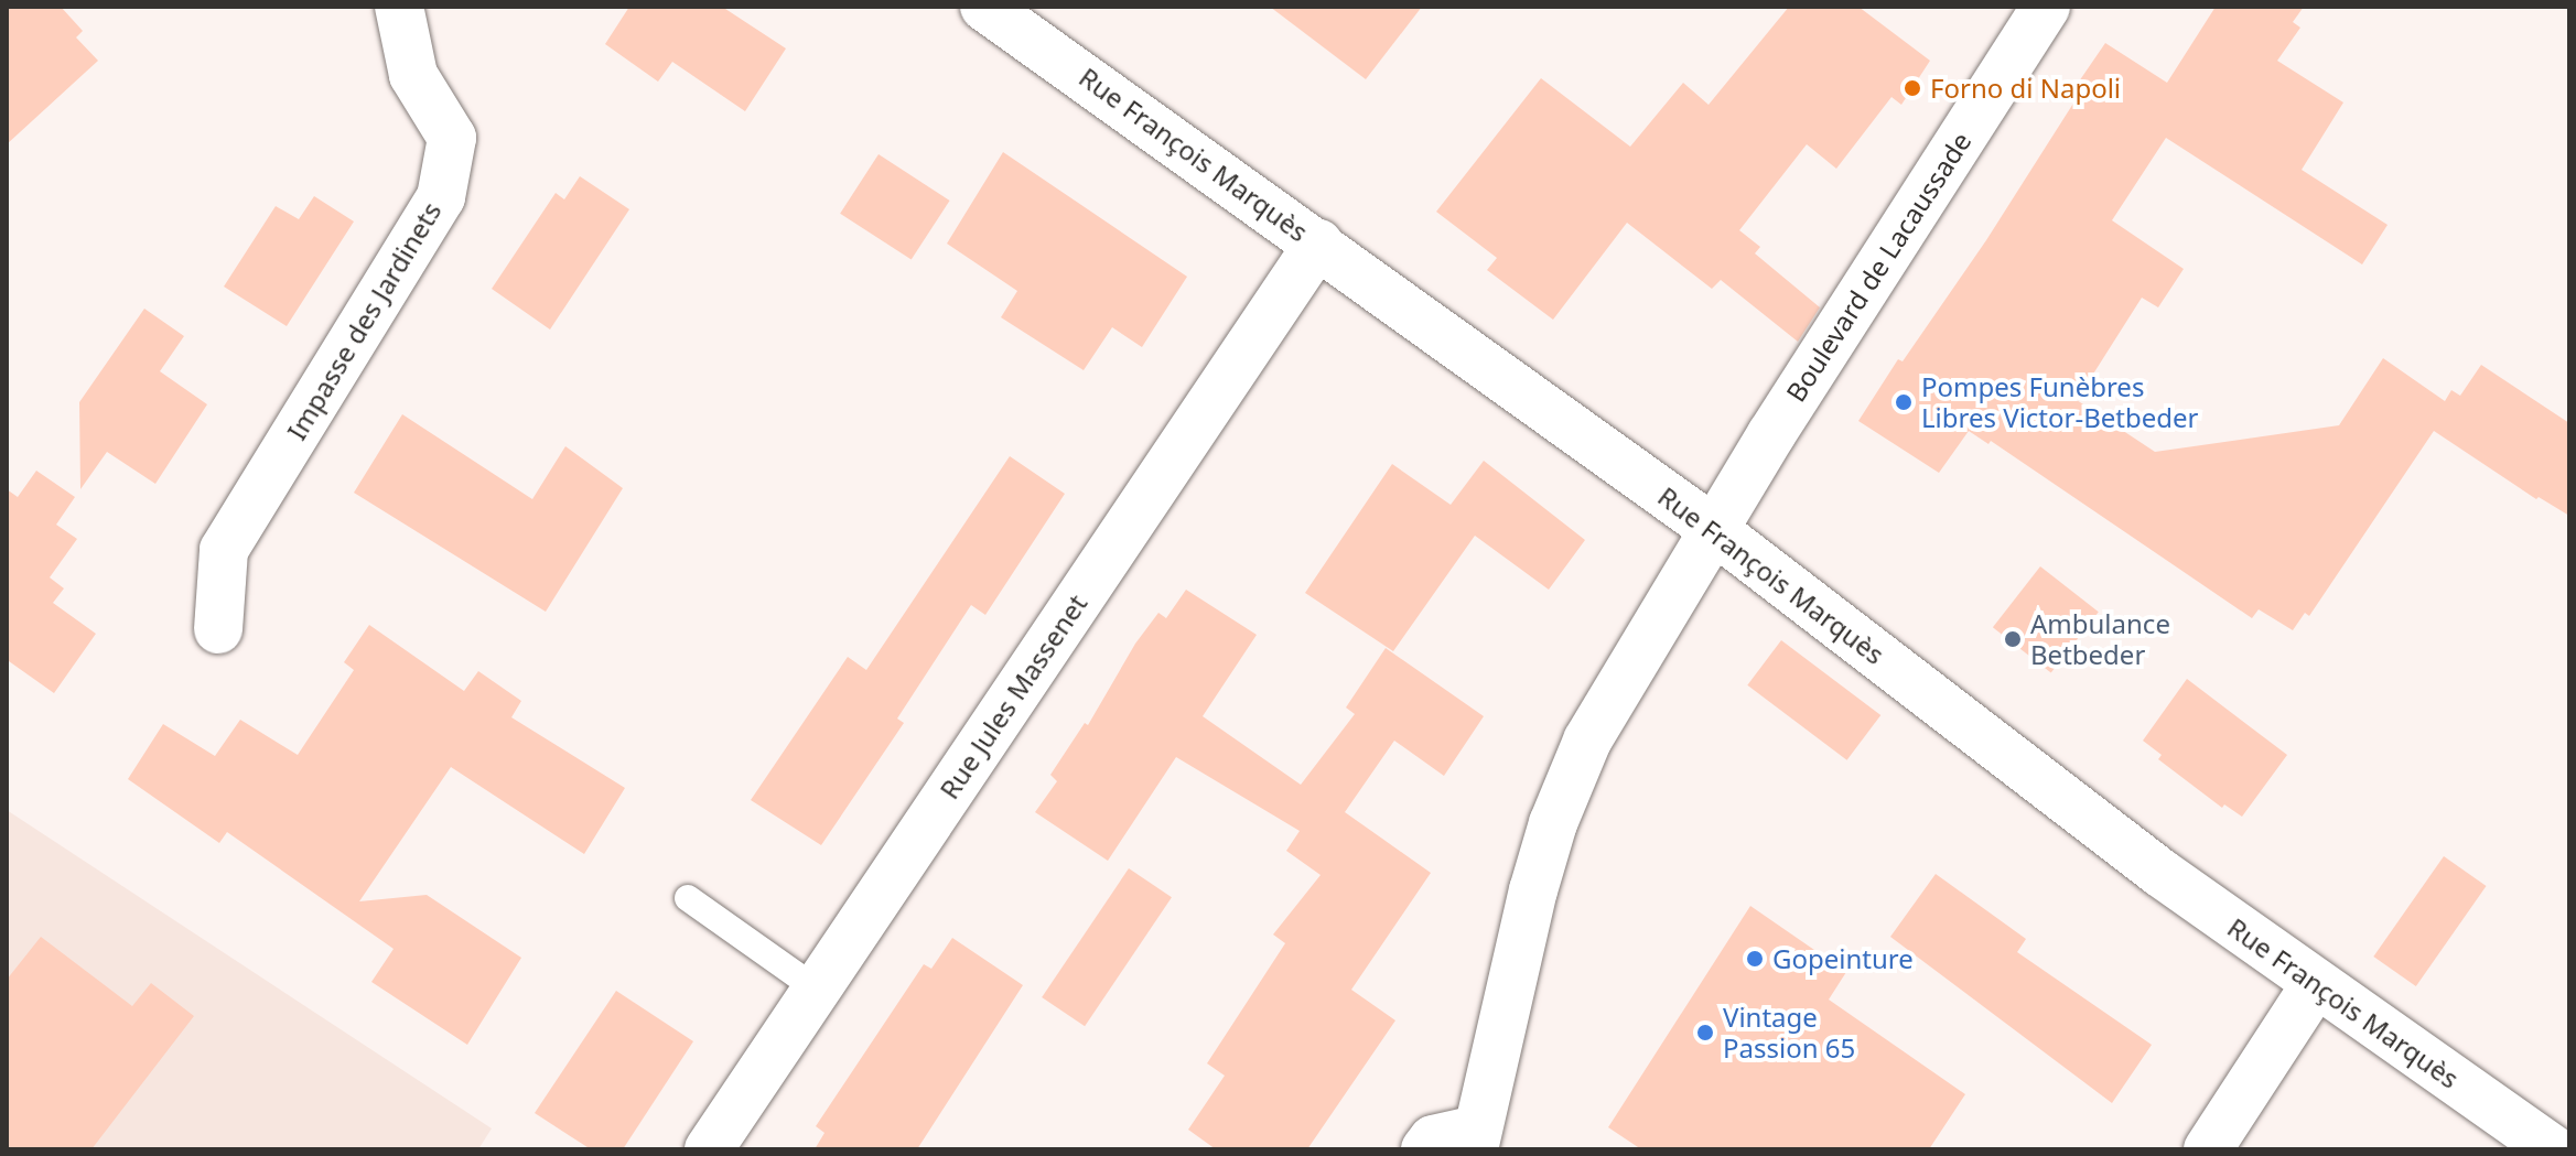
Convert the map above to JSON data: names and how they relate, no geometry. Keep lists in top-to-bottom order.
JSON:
{
  "streets": {
    "street": [
      "Rue François Marquès",
      "Boulevard de Lacaussade",
      "Impasse des Jardinets",
      "Rue Jules Massenet"
    ]
  },
  "crossings": [
    ["Rue François Marquès", "Boulevard de Lacaussade"],
    ["Rue François Marquès", "Rue Jules Massenet"]
  ],
  "places": [
    "Forno di Napoli",
    "Pompes Funèbres Libres Victor-Betbeder",
    "Ambulance Betbeder",
    "Gopeinture",
    "Vintage Passion 65"
  ]
}
